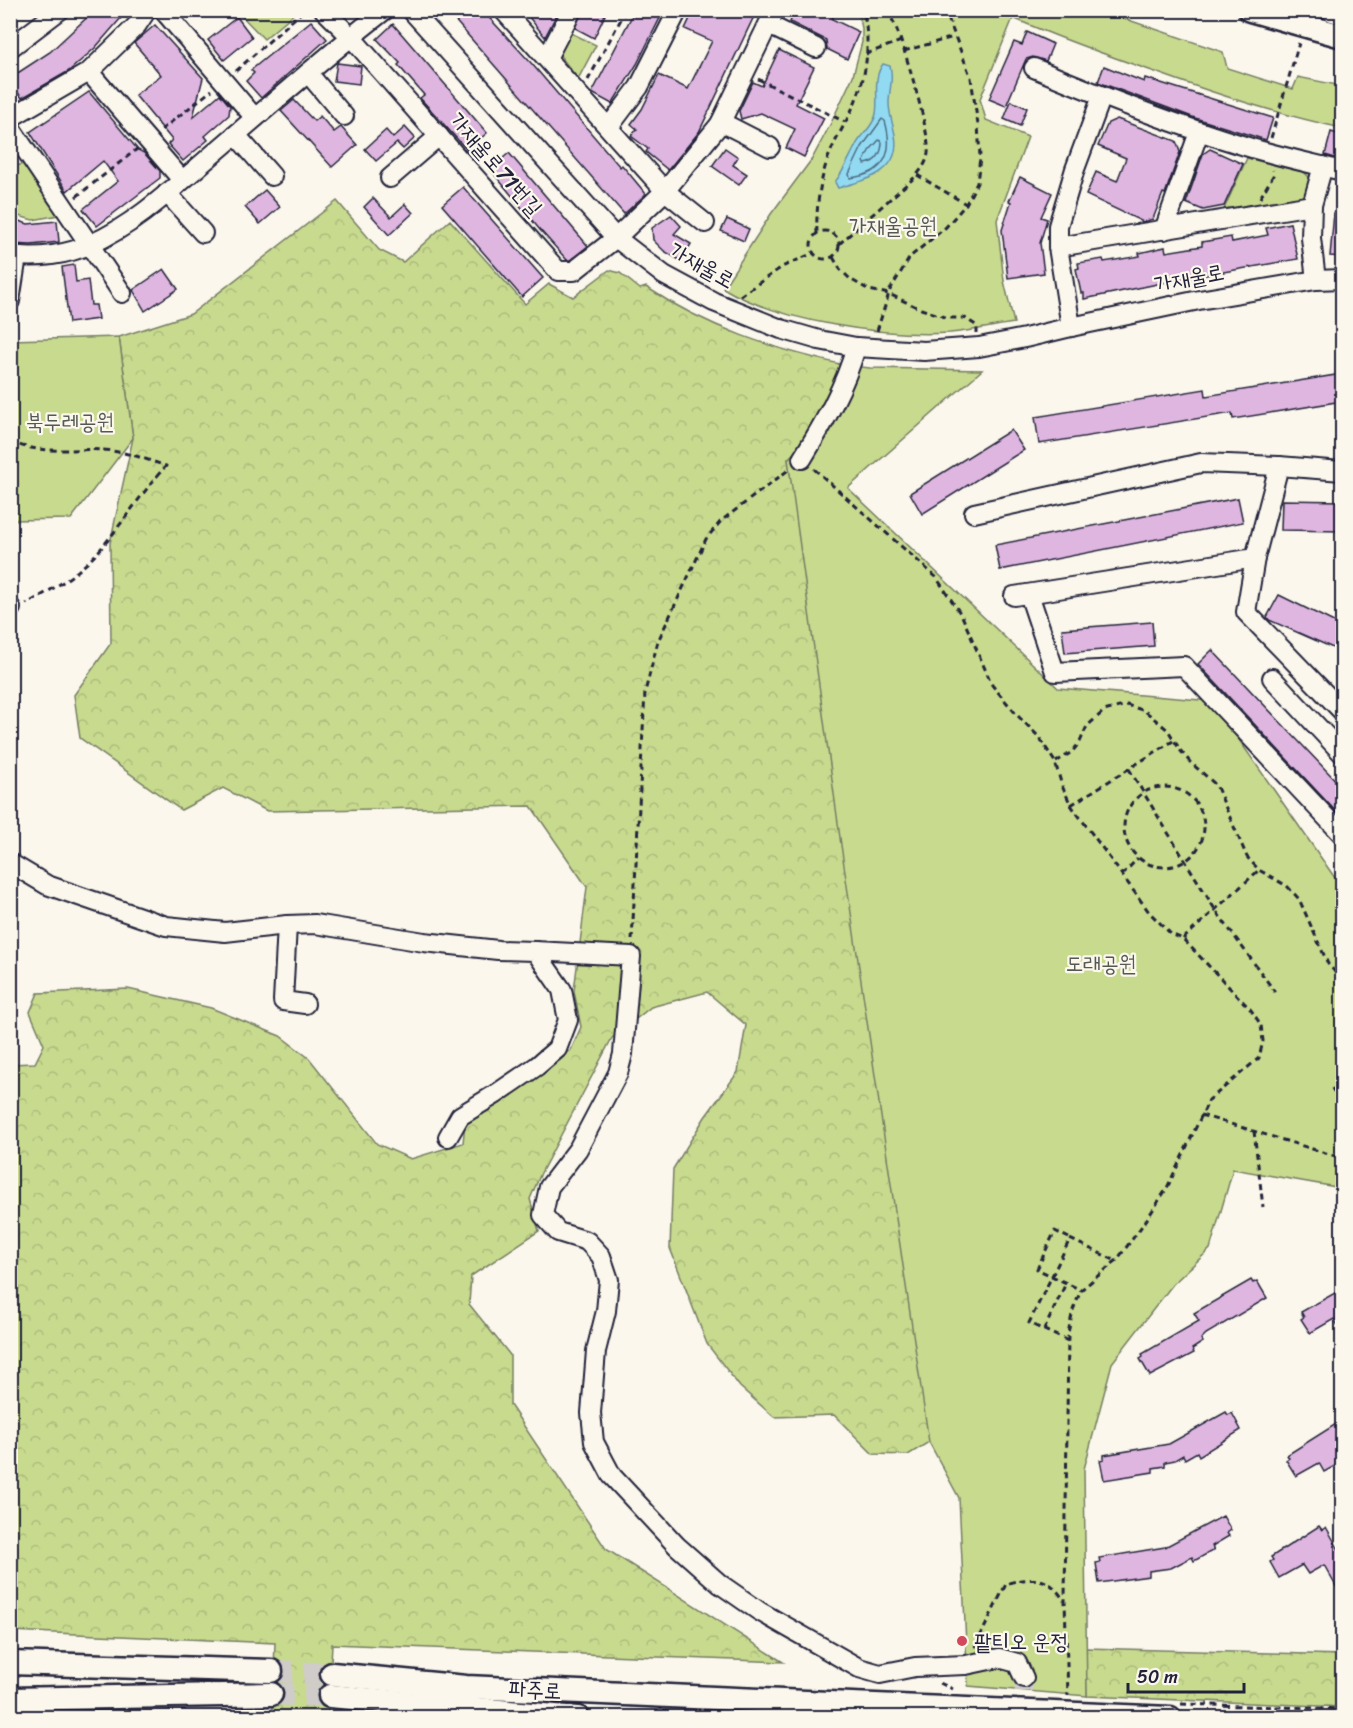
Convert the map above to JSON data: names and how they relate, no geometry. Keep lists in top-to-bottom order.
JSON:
{
  "streets": {
    "main road": ["파주로"],
    "street": ["가재울로71번길", "가재울로"]
  },
  "crossings": [
    ["가재울로71번길", "가재울로"]
  ],
  "parks": ["가재울공원", "북두레공원", "도래공원"],
  "places": ["팥티오 운정"],
  "scale_bar": "50 m"
}
